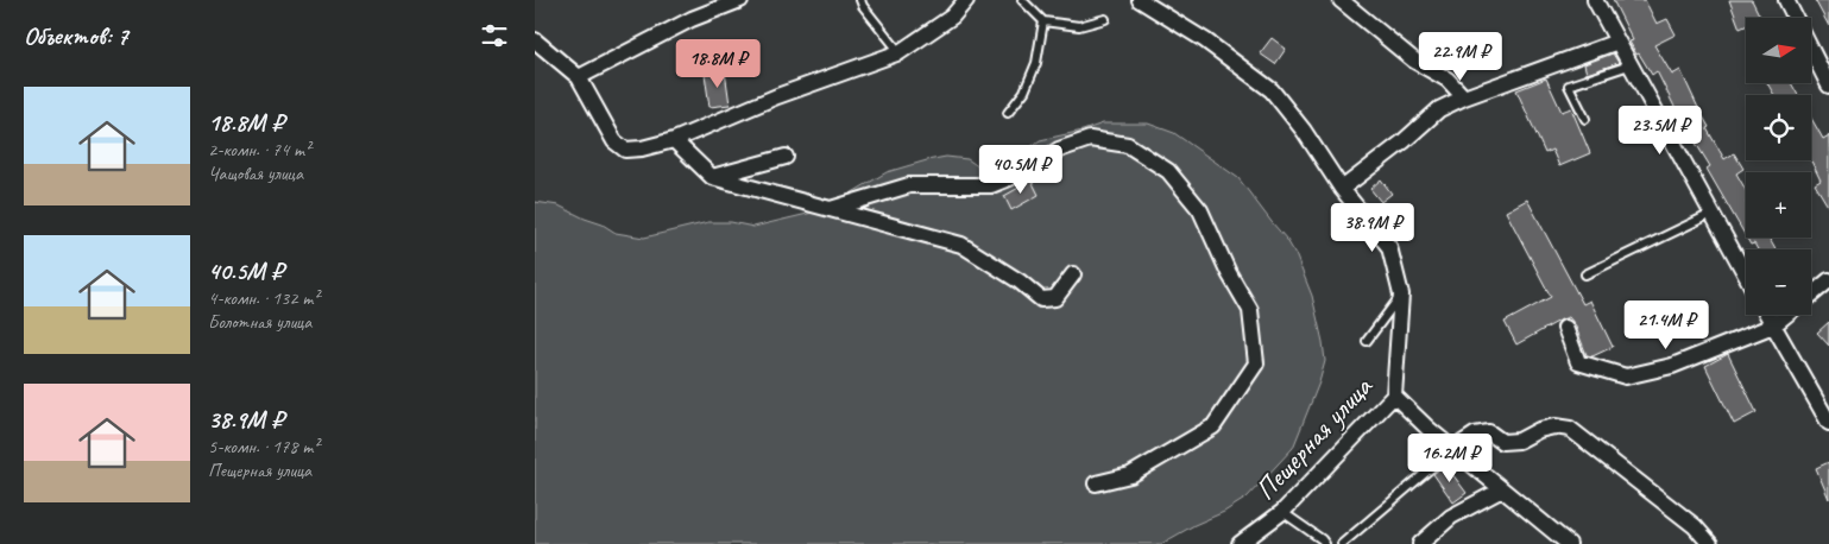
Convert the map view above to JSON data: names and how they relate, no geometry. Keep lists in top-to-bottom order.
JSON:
{
  "streets": {
    "street": ["Пещерная улица"]
  },
  "north": "right",
  "page": {
    "heading": "Объектов: 7",
    "map_buttons": ["+", "−"],
    "price": [
      "22.9M ₽",
      "18.8M ₽",
      "23.5M ₽",
      "40.5M ₽",
      "38.9M ₽",
      "21.4M ₽",
      "16.2M ₽"
    ],
    "list": [
      {
        "name": "18.8M ₽",
        "note": "2-комн. · 74 m² · Чащовая улица"
      },
      {
        "name": "40.5M ₽",
        "note": "4-комн. · 132 m² · Болотная улица"
      },
      {
        "name": "38.9M ₽",
        "note": "5-комн. · 178 m² · Пещерная улица"
      }
    ]
  }
}
